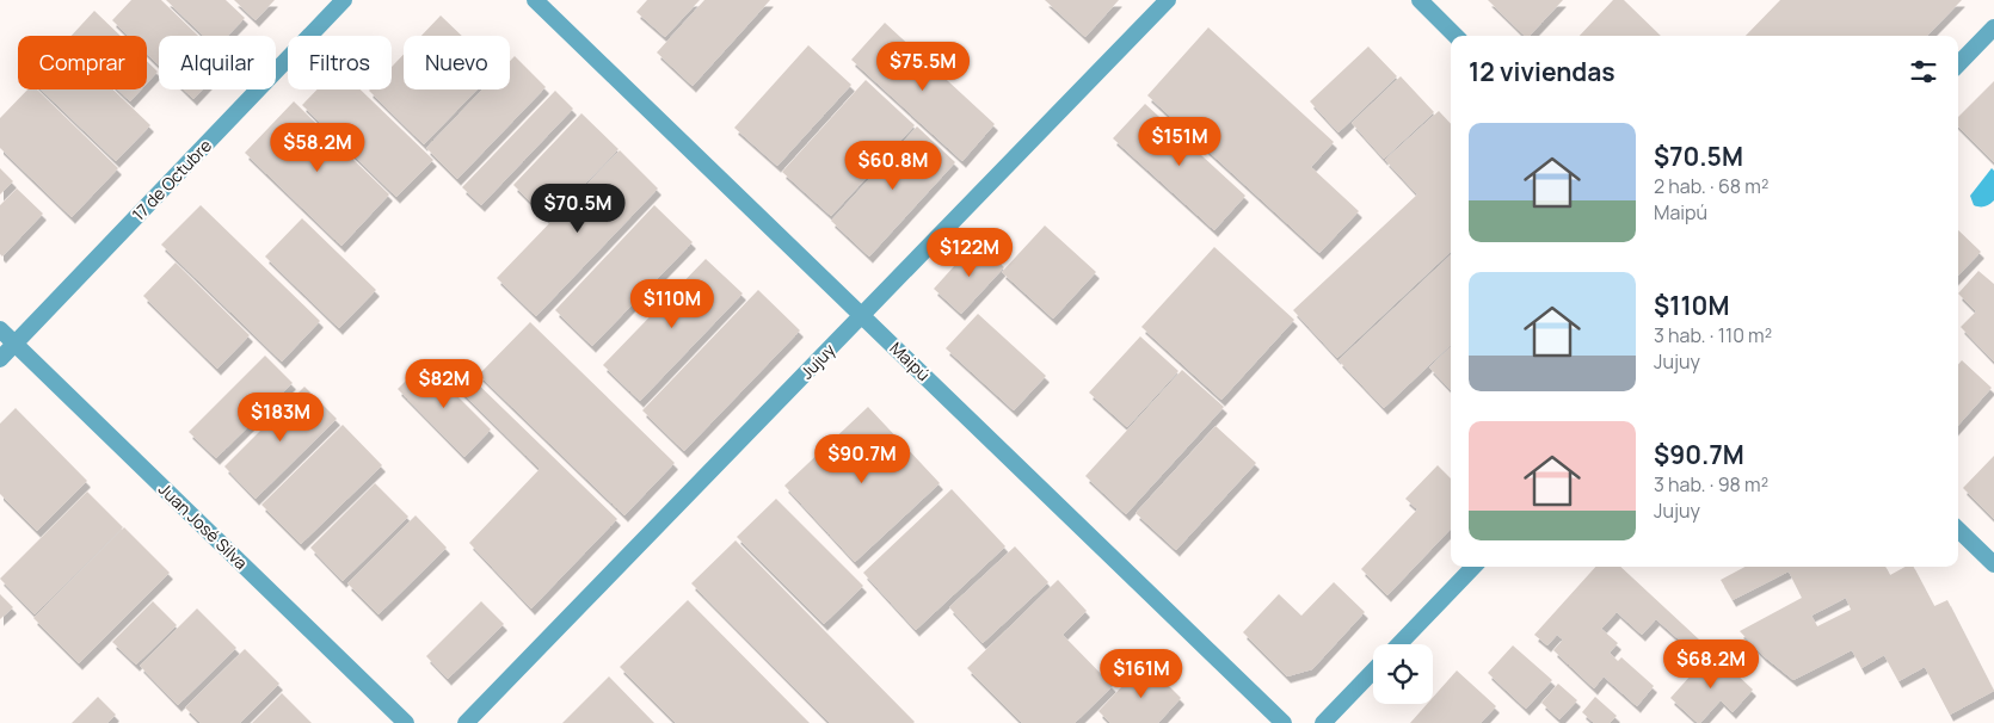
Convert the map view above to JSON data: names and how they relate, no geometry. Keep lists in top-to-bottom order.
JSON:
{
  "streets": {
    "street": [
      "17 de Octubre",
      "Jujuy",
      "Maipú",
      "Juan José Silva"
    ]
  },
  "crossings": [
    ["17 de Octubre", "Juan José Silva"],
    ["Jujuy", "Maipú"]
  ],
  "page": {
    "chip": [
      "Comprar",
      "Alquilar",
      "Filtros",
      "Nuevo"
    ],
    "heading": "12 viviendas",
    "price": [
      "$75.5M",
      "$151M",
      "$58.2M",
      "$60.8M",
      "$70.5M",
      "$122M",
      "$110M",
      "$82M",
      "$183M",
      "$90.7M",
      "$68.2M",
      "$161M"
    ],
    "list": [
      {
        "name": "$70.5M",
        "note": "2 hab. · 68 m² · Maipú"
      },
      {
        "name": "$110M",
        "note": "3 hab. · 110 m² · Jujuy"
      },
      {
        "name": "$90.7M",
        "note": "3 hab. · 98 m² · Jujuy"
      }
    ]
  }
}
